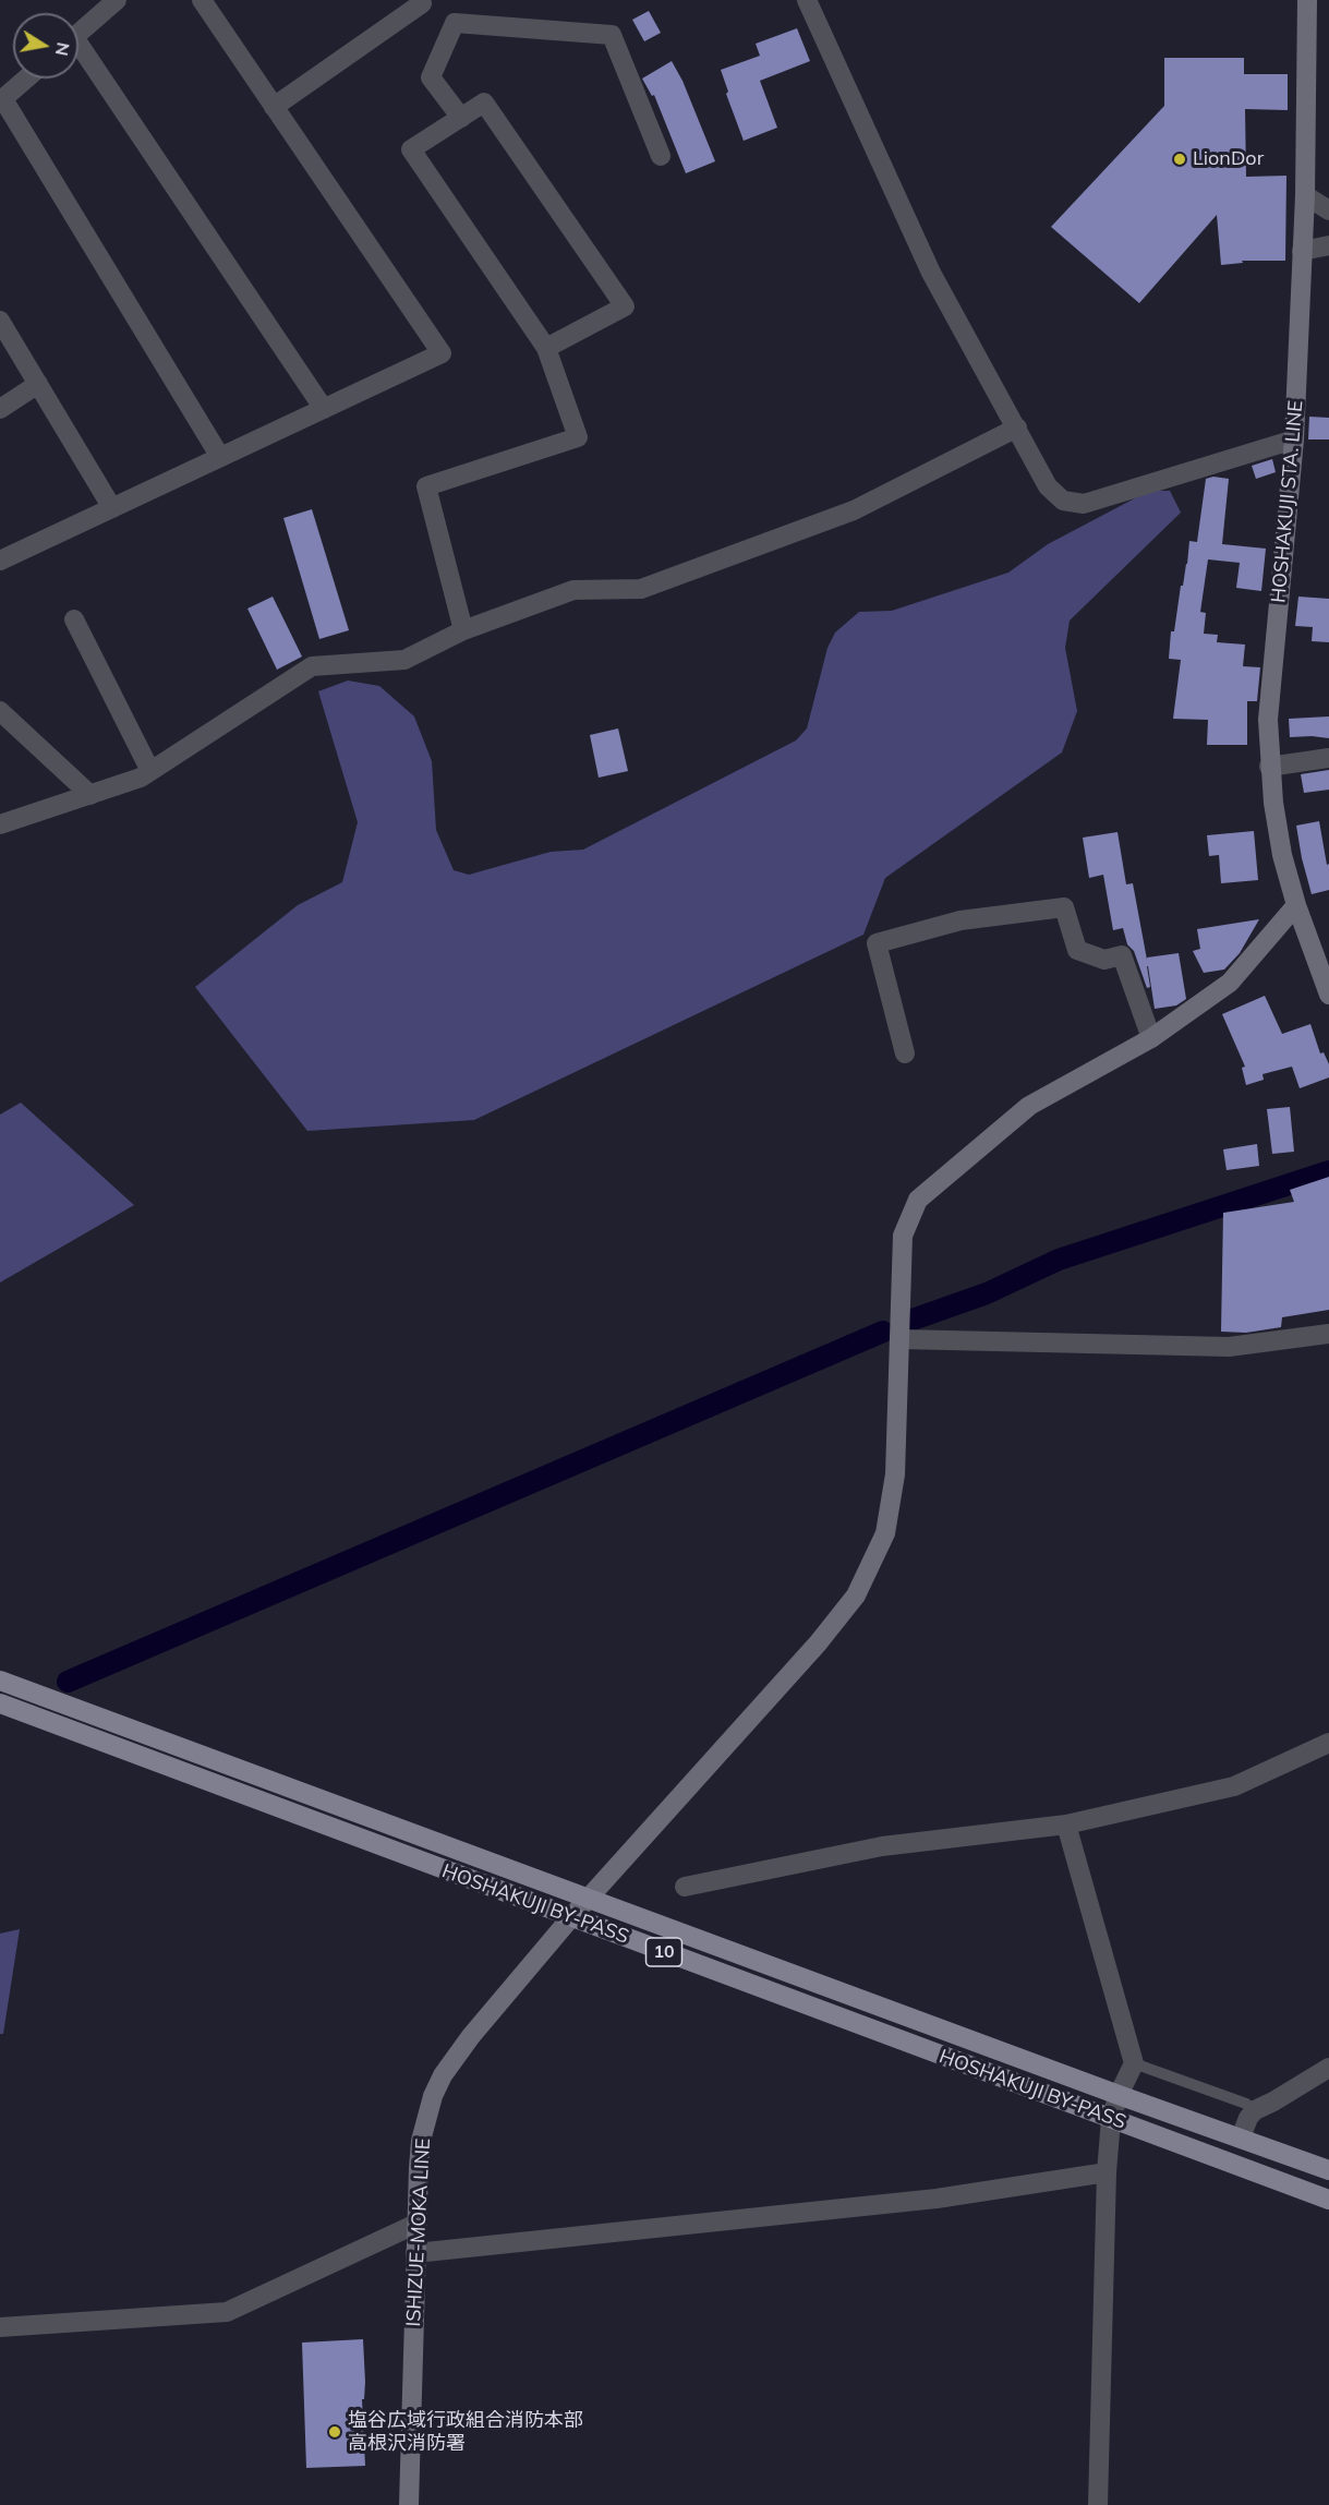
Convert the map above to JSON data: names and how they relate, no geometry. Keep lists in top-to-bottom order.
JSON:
{
  "streets": {
    "main road": [
      "HOSHAKUJI STA. LINE",
      "HOSHAKUJI BY-PASS",
      "10",
      "ISHIZUE-MOKA LINE"
    ]
  },
  "crossings": [
    ["HOSHAKUJI STA. LINE", "ISHIZUE-MOKA LINE"],
    ["HOSHAKUJI BY-PASS", "ISHIZUE-MOKA LINE"]
  ],
  "places": ["LionDor", "塩谷広域行政組合消防本部 高根沢消防署"],
  "north": "right"
}
